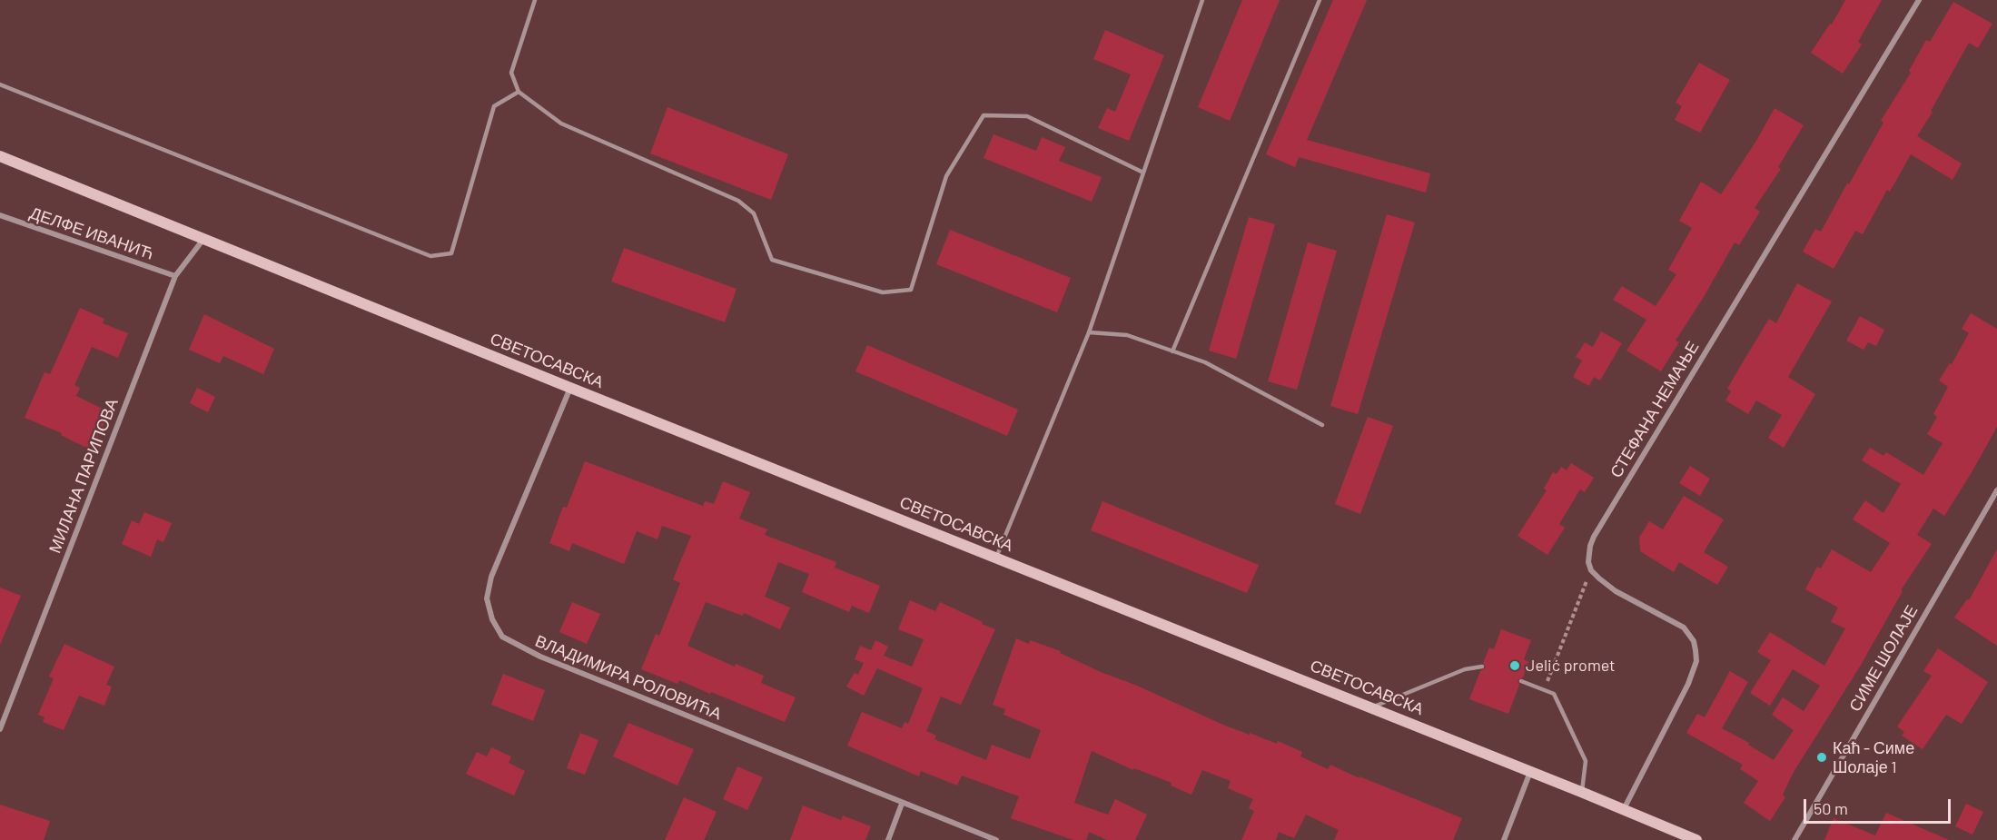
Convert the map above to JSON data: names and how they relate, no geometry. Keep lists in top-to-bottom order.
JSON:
{
  "streets": {
    "main road": ["СВЕТОСАВСКА"],
    "street": [
      "ДЕЛФЕ ИВАНИЋ",
      "СТЕФАНА НЕМАЊЕ",
      "МИЛАНА ПАРИПОВА",
      "СИМЕ ШОЛАЈЕ",
      "ВЛАДИМИРА РОЛОВИЋА"
    ]
  },
  "crossings": [
    ["ДЕЛФЕ ИВАНИЋ", "МИЛАНА ПАРИПОВА"],
    ["СВЕТОСАВСКА", "МИЛАНА ПАРИПОВА"],
    ["СВЕТОСАВСКА", "ВЛАДИМИРА РОЛОВИЋА"]
  ],
  "places": ["Jelić promet", "Каћ - Симе Шолаје 1"],
  "scale_bar": "50 m"
}
